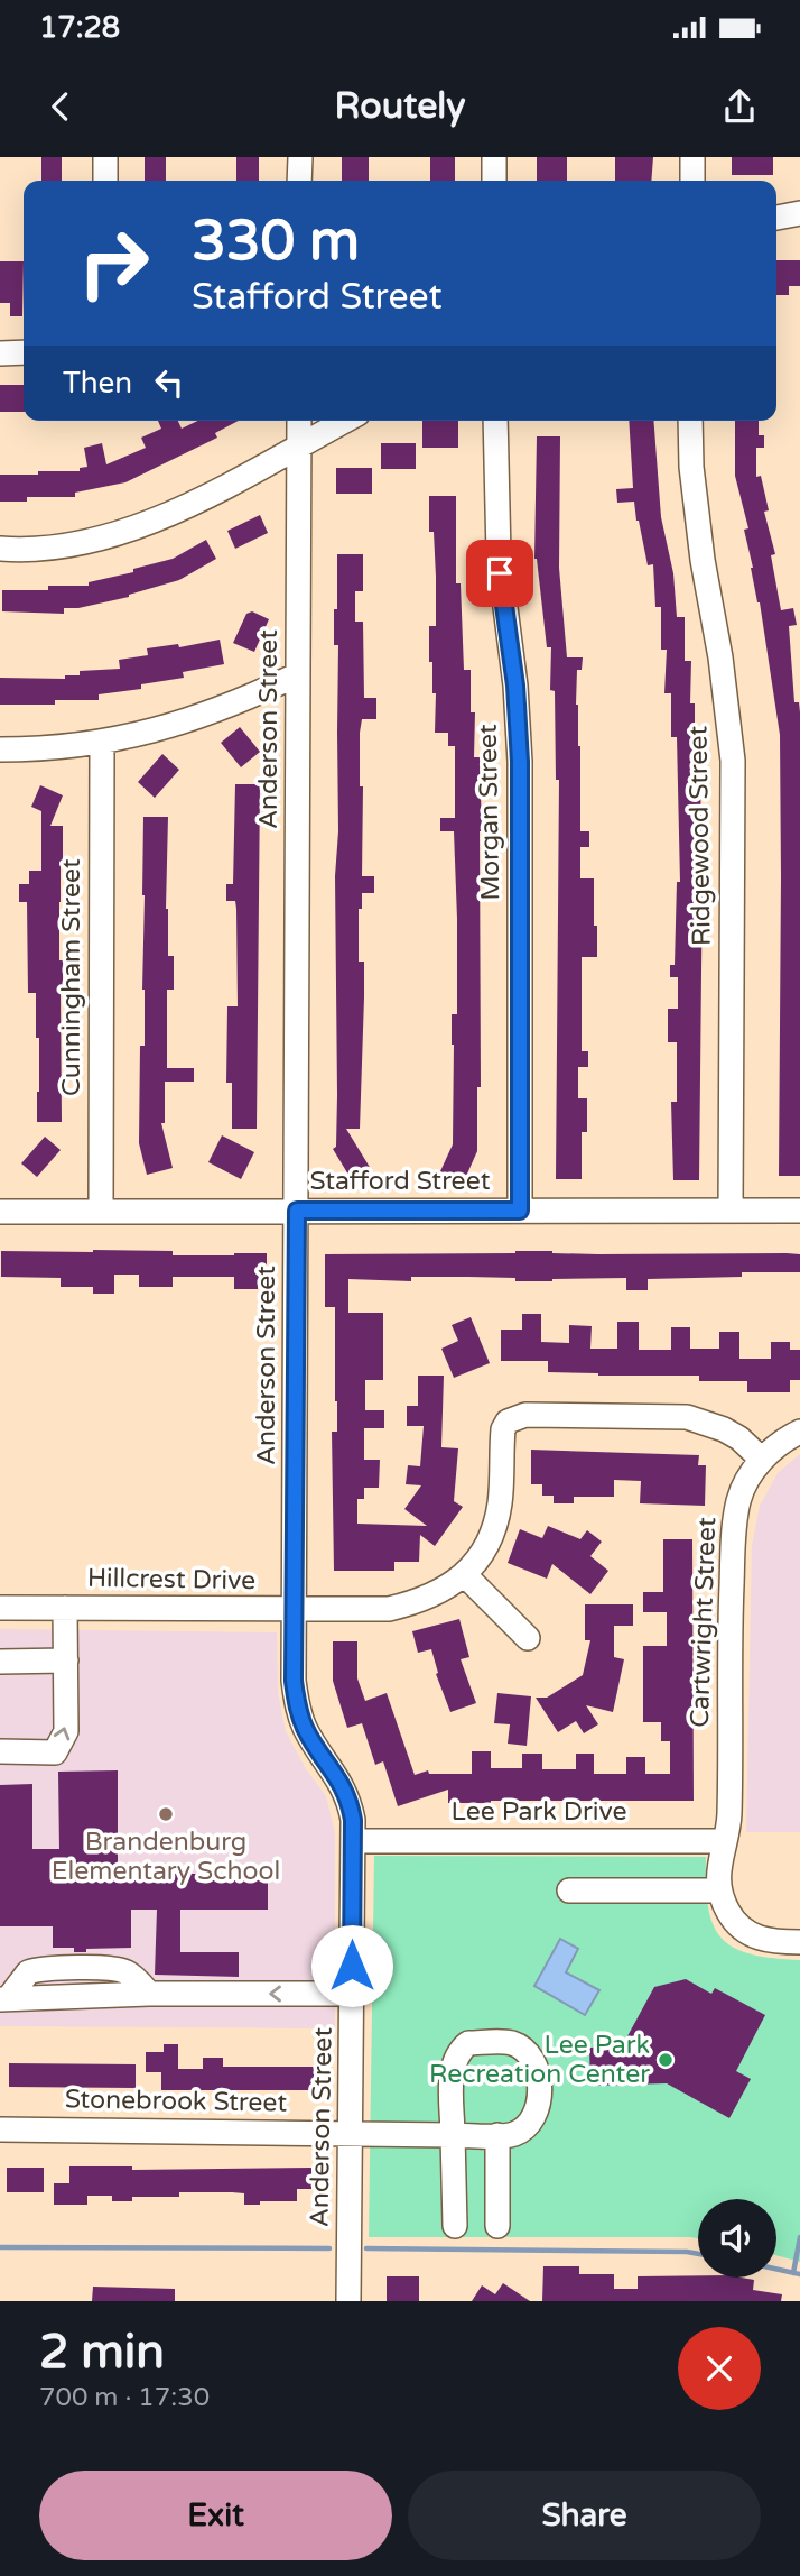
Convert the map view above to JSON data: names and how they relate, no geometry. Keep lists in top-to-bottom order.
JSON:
{
  "streets": {
    "street": [
      "Anderson Street",
      "Morgan Street",
      "Ridgewood Street",
      "Cunningham Street",
      "Stafford Street",
      "Hillcrest Drive",
      "Cartwright Street",
      "Lee Park Drive",
      "Stonebrook Street"
    ]
  },
  "crossings": [
    ["Anderson Street", "Stafford Street"],
    ["Anderson Street", "Hillcrest Drive"],
    ["Anderson Street", "Lee Park Drive"],
    ["Anderson Street", "Stonebrook Street"],
    ["Morgan Street", "Stafford Street"],
    ["Ridgewood Street", "Stafford Street"],
    ["Cunningham Street", "Stafford Street"],
    ["Hillcrest Drive", "Cartwright Street"],
    ["Cartwright Street", "Lee Park Drive"]
  ],
  "places": ["Brandenburg Elementary School", "Lee Park Recreation Center"],
  "page": {
    "status": "17:28",
    "header": "Routely",
    "turn": ["330 m", "Stafford Street"],
    "then": "Then",
    "heading": ["2 min", "700 m · 17:30"],
    "buttons": ["Exit", "Share"]
  }
}
